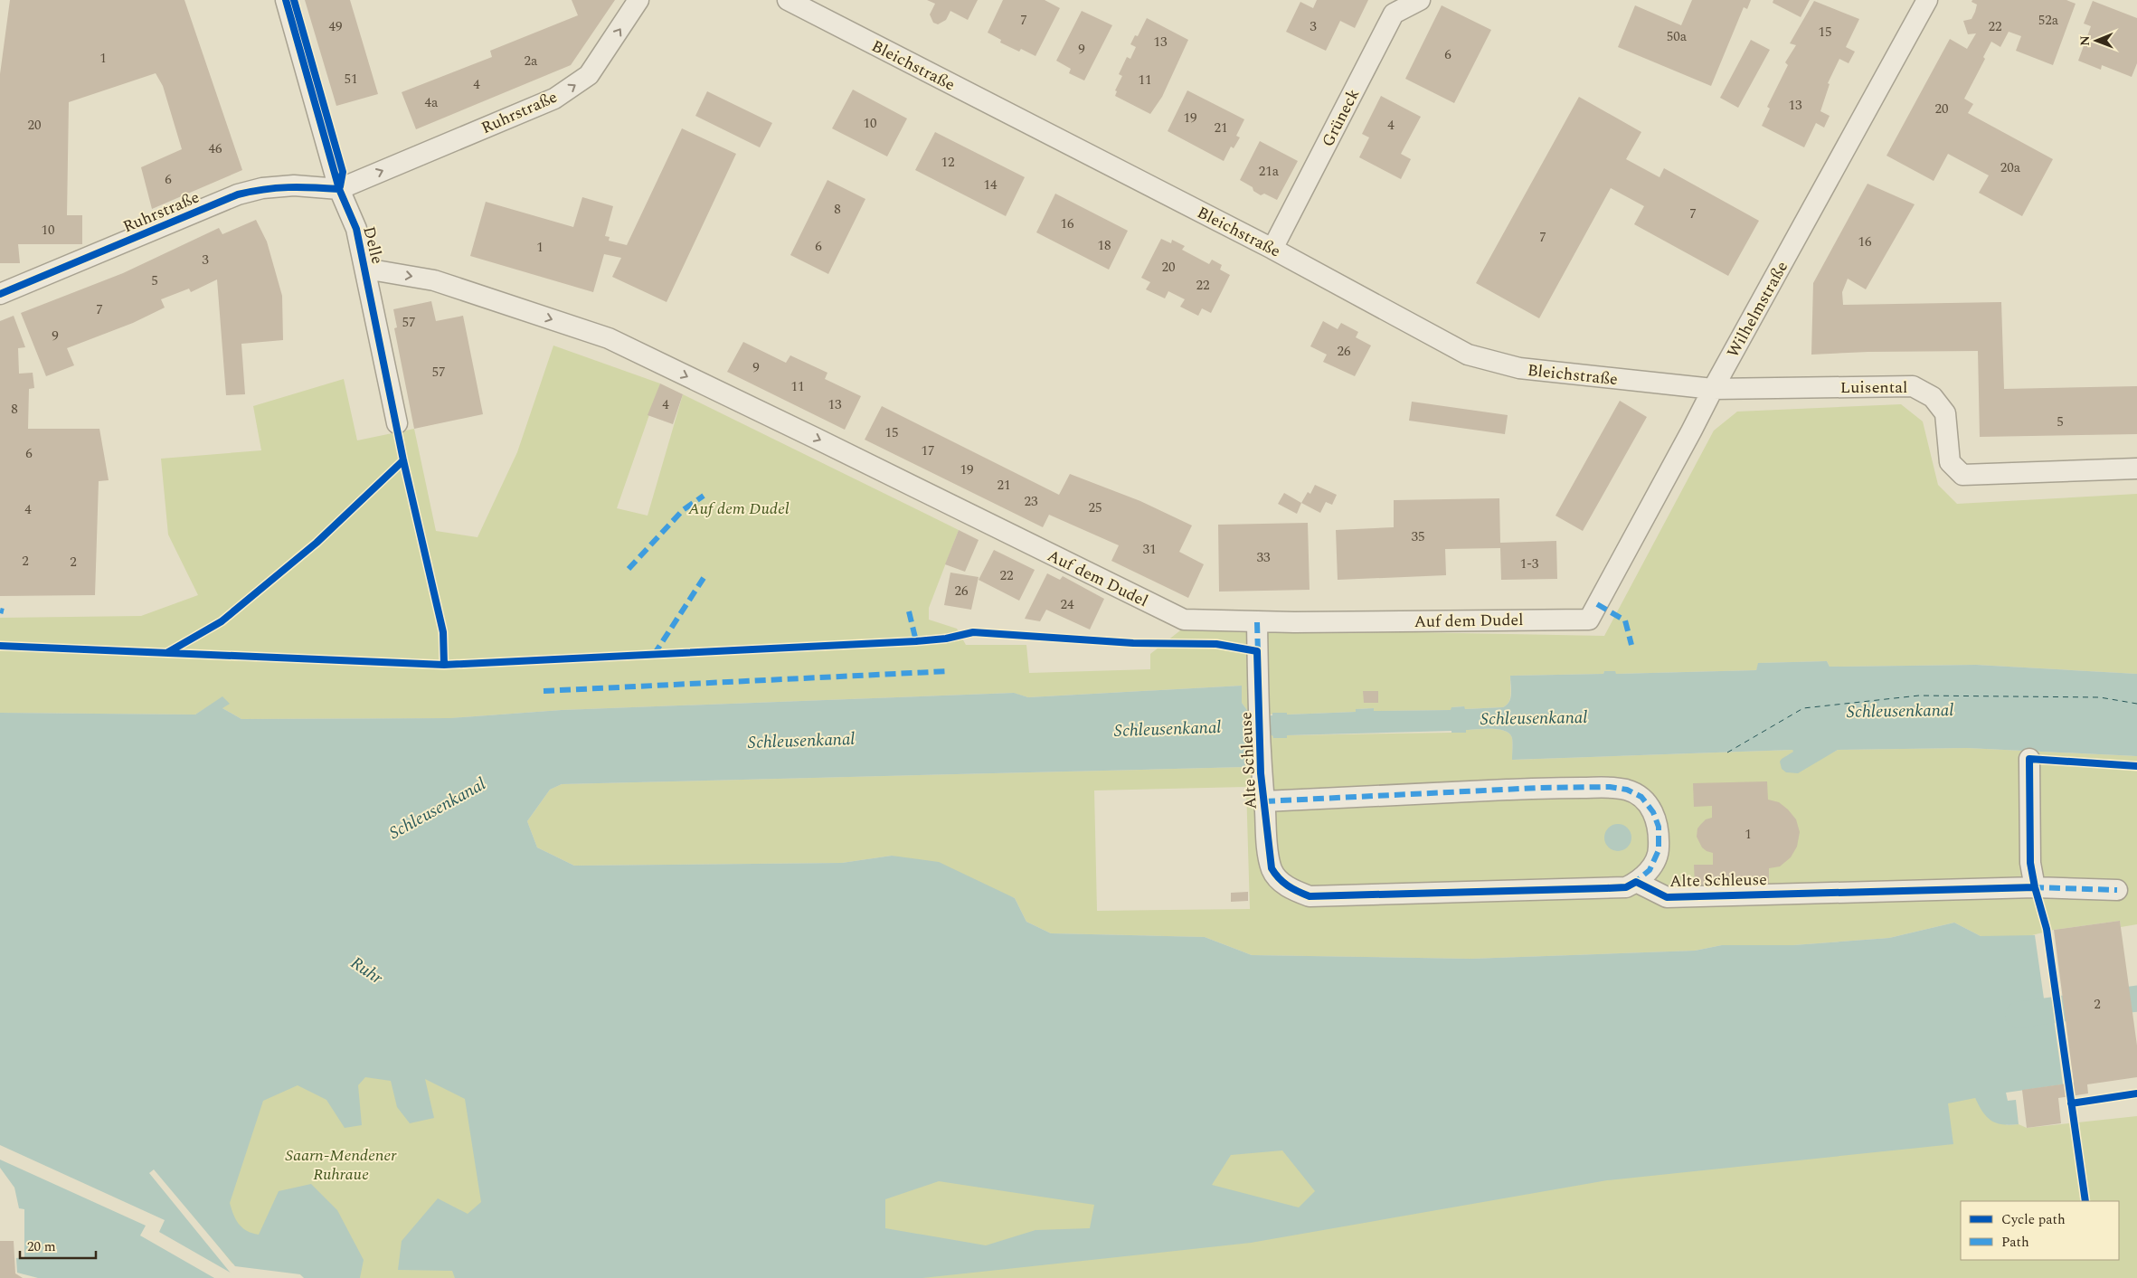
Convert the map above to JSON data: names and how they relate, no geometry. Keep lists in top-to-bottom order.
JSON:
{
  "streets": {
    "street": [
      "Bleichstraße",
      "Ruhrstraße",
      "Grüneck",
      "Delle",
      "Wilhelmstraße",
      "Luisental",
      "Auf dem Dudel",
      "Alte Schleuse"
    ]
  },
  "crossings": [
    ["Bleichstraße", "Grüneck"],
    ["Bleichstraße", "Wilhelmstraße"],
    ["Bleichstraße", "Luisental"],
    ["Ruhrstraße", "Delle"],
    ["Delle", "Auf dem Dudel"],
    ["Wilhelmstraße", "Luisental"],
    ["Wilhelmstraße", "Auf dem Dudel"],
    ["Auf dem Dudel", "Alte Schleuse"]
  ],
  "one_way": ["Ruhrstraße", "Auf dem Dudel"],
  "water": ["Schleusenkanal", "Ruhr"],
  "parks": ["Auf dem Dudel", "Saarn-Mendener Ruhraue"],
  "house_numbers": [
    "7",
    "52a",
    "49",
    "3",
    "22",
    "15",
    "50a",
    "13",
    "9",
    "6",
    "1",
    "2a",
    "51",
    "11",
    "4",
    "4a",
    "13",
    "20",
    "19",
    "10",
    "20",
    "4",
    "21",
    "46",
    "12",
    "20a",
    "21a",
    "6",
    "14",
    "8",
    "7",
    "16",
    "10",
    "7",
    "16",
    "18",
    "6",
    "1",
    "3",
    "20",
    "5",
    "22",
    "7",
    "57",
    "9",
    "26",
    "9",
    "57",
    "11",
    "4",
    "13",
    "8",
    "5",
    "15",
    "17",
    "6",
    "19",
    "21",
    "23",
    "25",
    "4",
    "35",
    "31",
    "33",
    "2",
    "2",
    "1-3",
    "22",
    "26",
    "24",
    "1",
    "2"
  ],
  "legend": ["Cycle path", "Path"],
  "scale_bar": "20 m",
  "north": "left"
}
